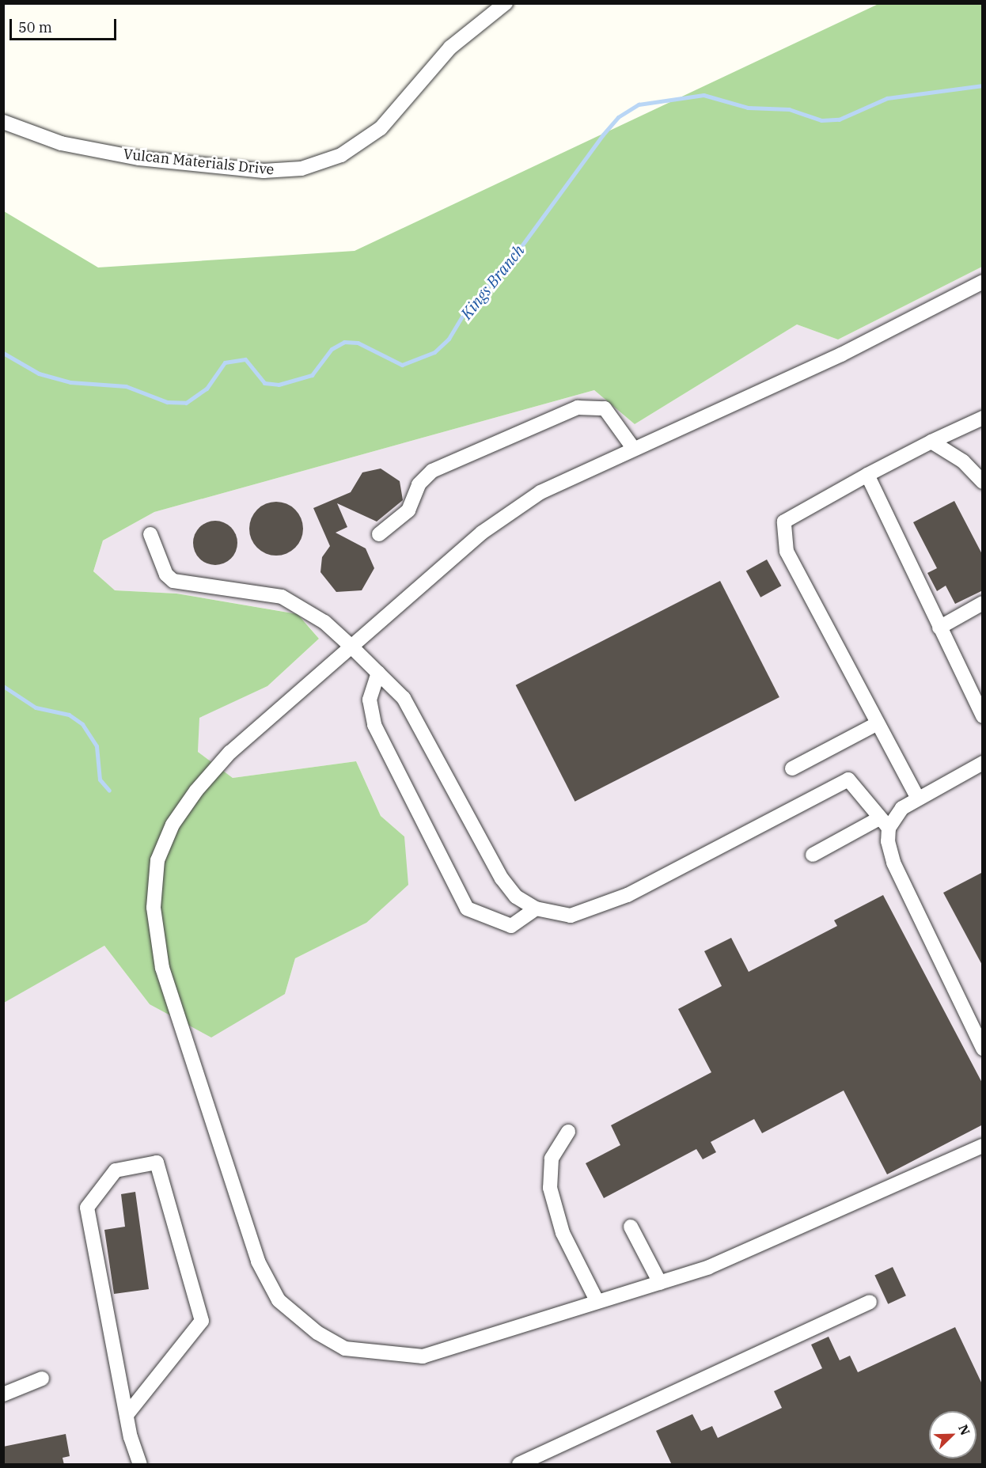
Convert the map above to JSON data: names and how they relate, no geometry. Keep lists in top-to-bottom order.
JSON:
{
  "streets": {
    "street": ["Vulcan Materials Drive"]
  },
  "water": ["Kings Branch"],
  "scale_bar": "50 m",
  "north": "top right"
}
